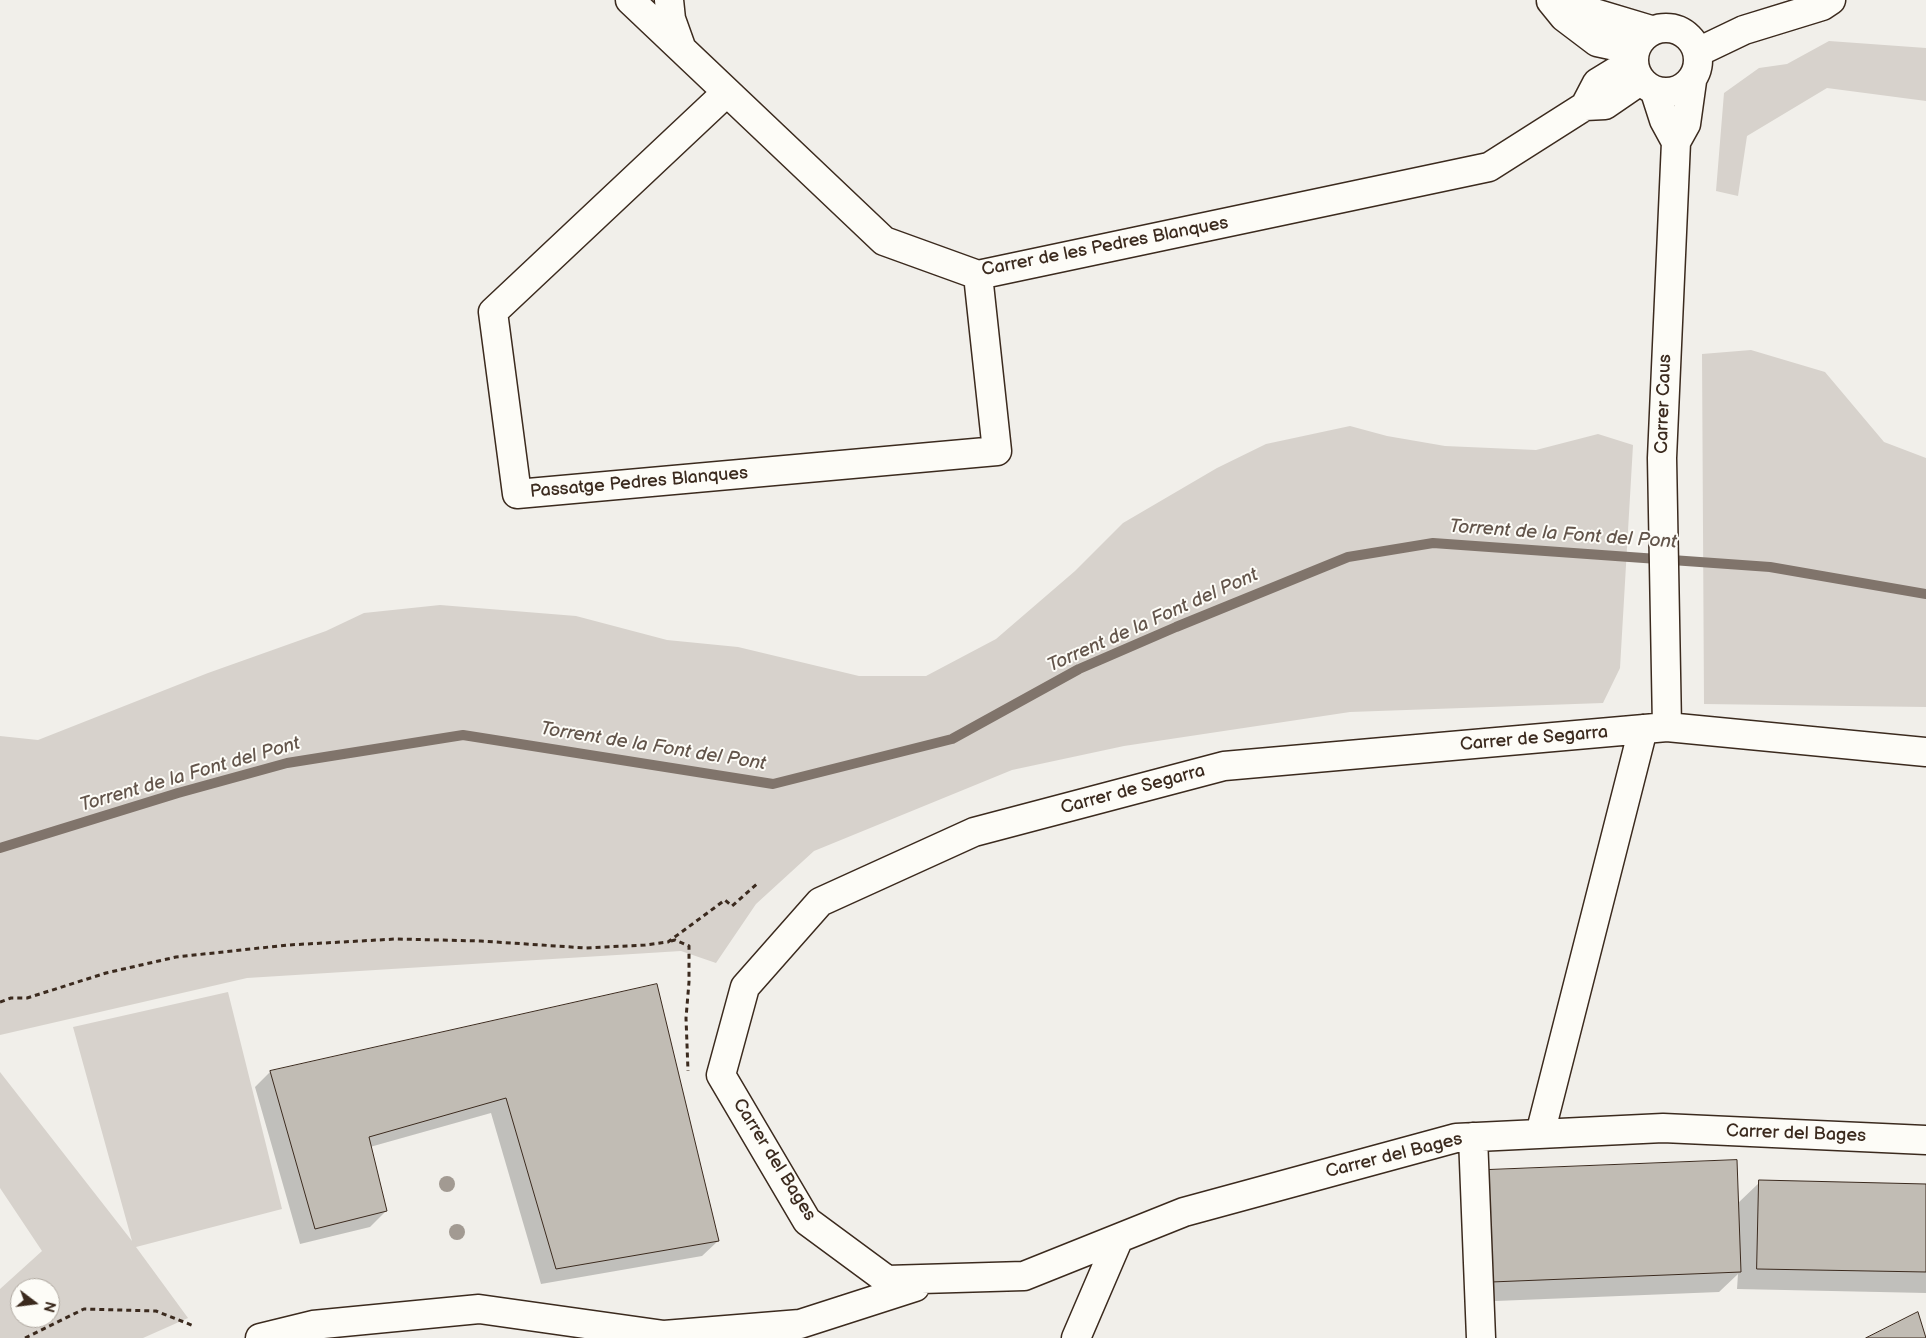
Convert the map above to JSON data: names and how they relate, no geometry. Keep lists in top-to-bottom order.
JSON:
{
  "streets": {
    "street": [
      "Carrer de les Pedres Blanques",
      "Carrer Caus",
      "Passatge Pedres Blanques",
      "Carrer de Segarra",
      "Carrer del Bages"
    ]
  },
  "crossings": [
    ["Carrer de les Pedres Blanques", "Carrer Caus"],
    ["Carrer de les Pedres Blanques", "Passatge Pedres Blanques"],
    ["Carrer Caus", "Carrer de Segarra"],
    ["Carrer de Segarra", "Carrer del Bages"]
  ],
  "water": ["Torrent de la Font del Pont"],
  "north": "right"
}
